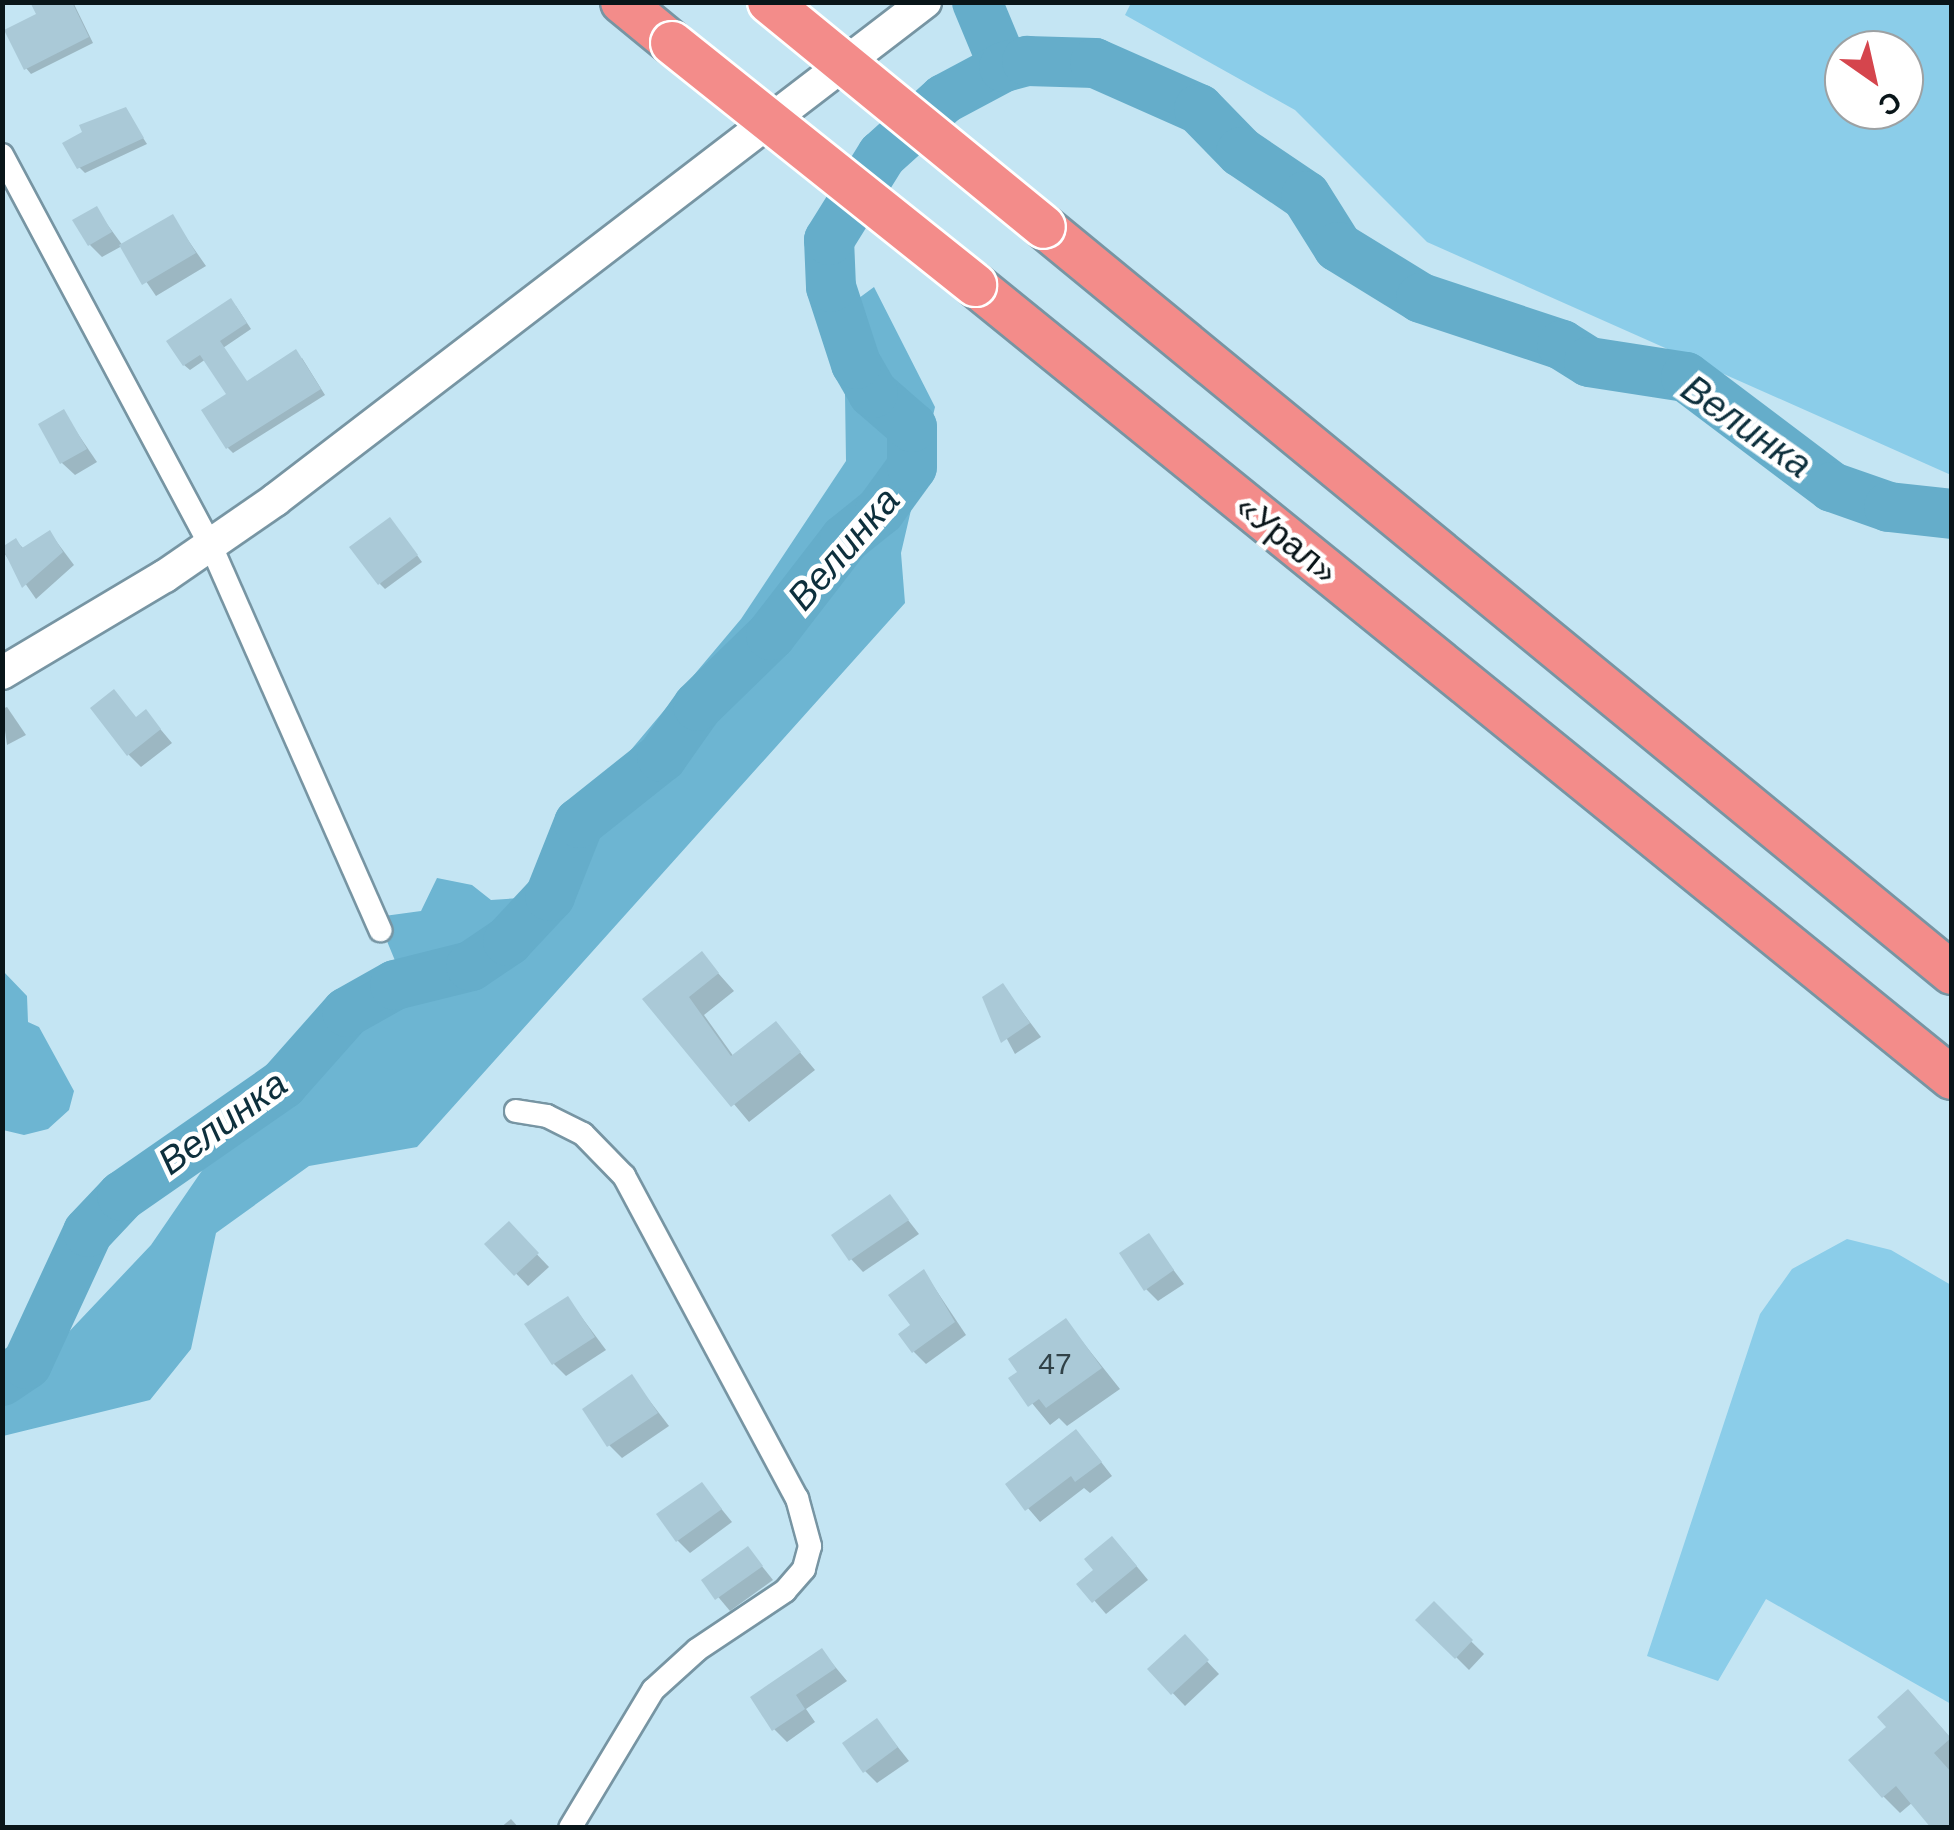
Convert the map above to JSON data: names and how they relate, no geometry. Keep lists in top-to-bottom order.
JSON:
{
  "streets": {
    "highway": ["«Урал»"]
  },
  "water": ["Велинка"],
  "house_numbers": ["47"],
  "north": "bottom right"
}
